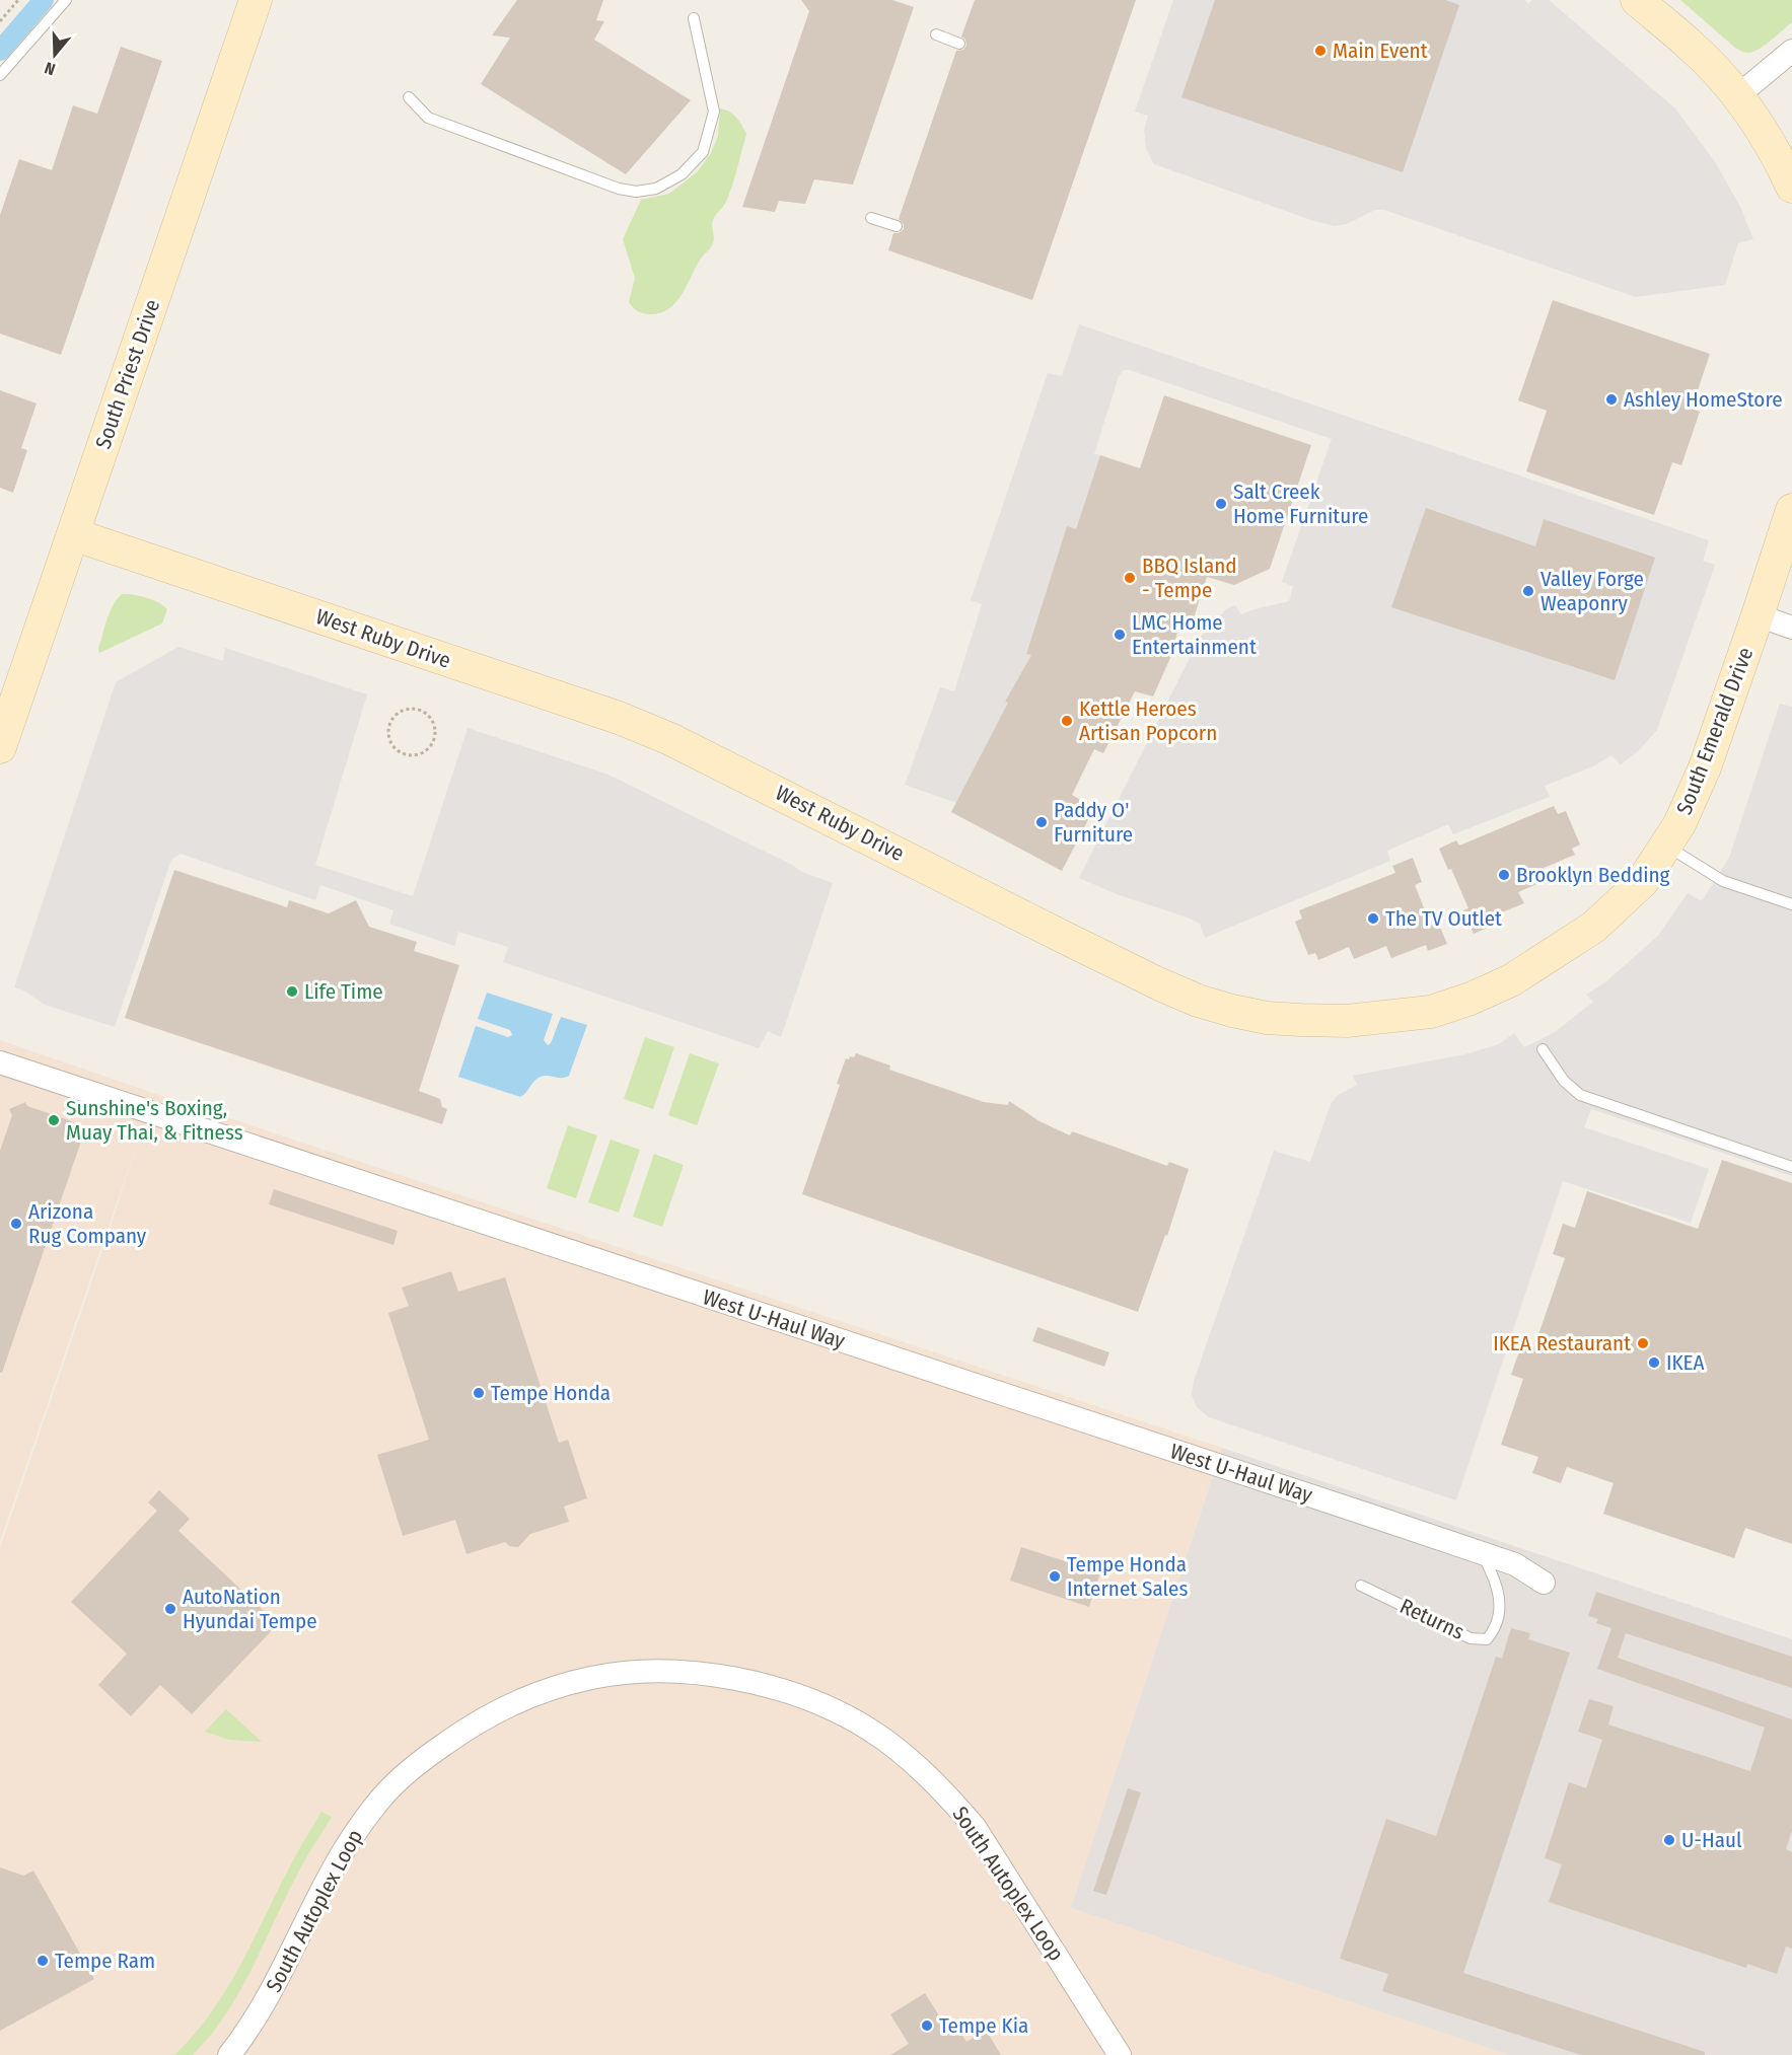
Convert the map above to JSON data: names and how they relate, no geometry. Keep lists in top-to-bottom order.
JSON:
{
  "streets": {
    "street": [
      "South Priest Drive",
      "West Ruby Drive",
      "South Emerald Drive",
      "West U-Haul Way",
      "South Autoplex Loop"
    ],
    "lane": ["Returns"]
  },
  "crossings": [
    ["South Priest Drive", "West Ruby Drive"],
    ["West Ruby Drive", "South Emerald Drive"],
    ["West U-Haul Way", "Returns"]
  ],
  "places": [
    "Main Event",
    "Ashley HomeStore",
    "Salt Creek Home Furniture",
    "BBQ Island - Tempe",
    "Valley Forge Weaponry",
    "LMC Home Entertainment",
    "Kettle Heroes Artisan Popcorn",
    "Paddy O' Furniture",
    "Brooklyn Bedding",
    "The TV Outlet",
    "Life Time",
    "Sunshine's Boxing, Muay Thai, & Fitness",
    "Arizona Rug Company",
    "IKEA Restaurant",
    "IKEA",
    "Tempe Honda",
    "Tempe Honda Internet Sales",
    "AutoNation Hyundai Tempe",
    "U-Haul",
    "Tempe Ram",
    "Tempe Kia"
  ],
  "north": "bottom"
}
